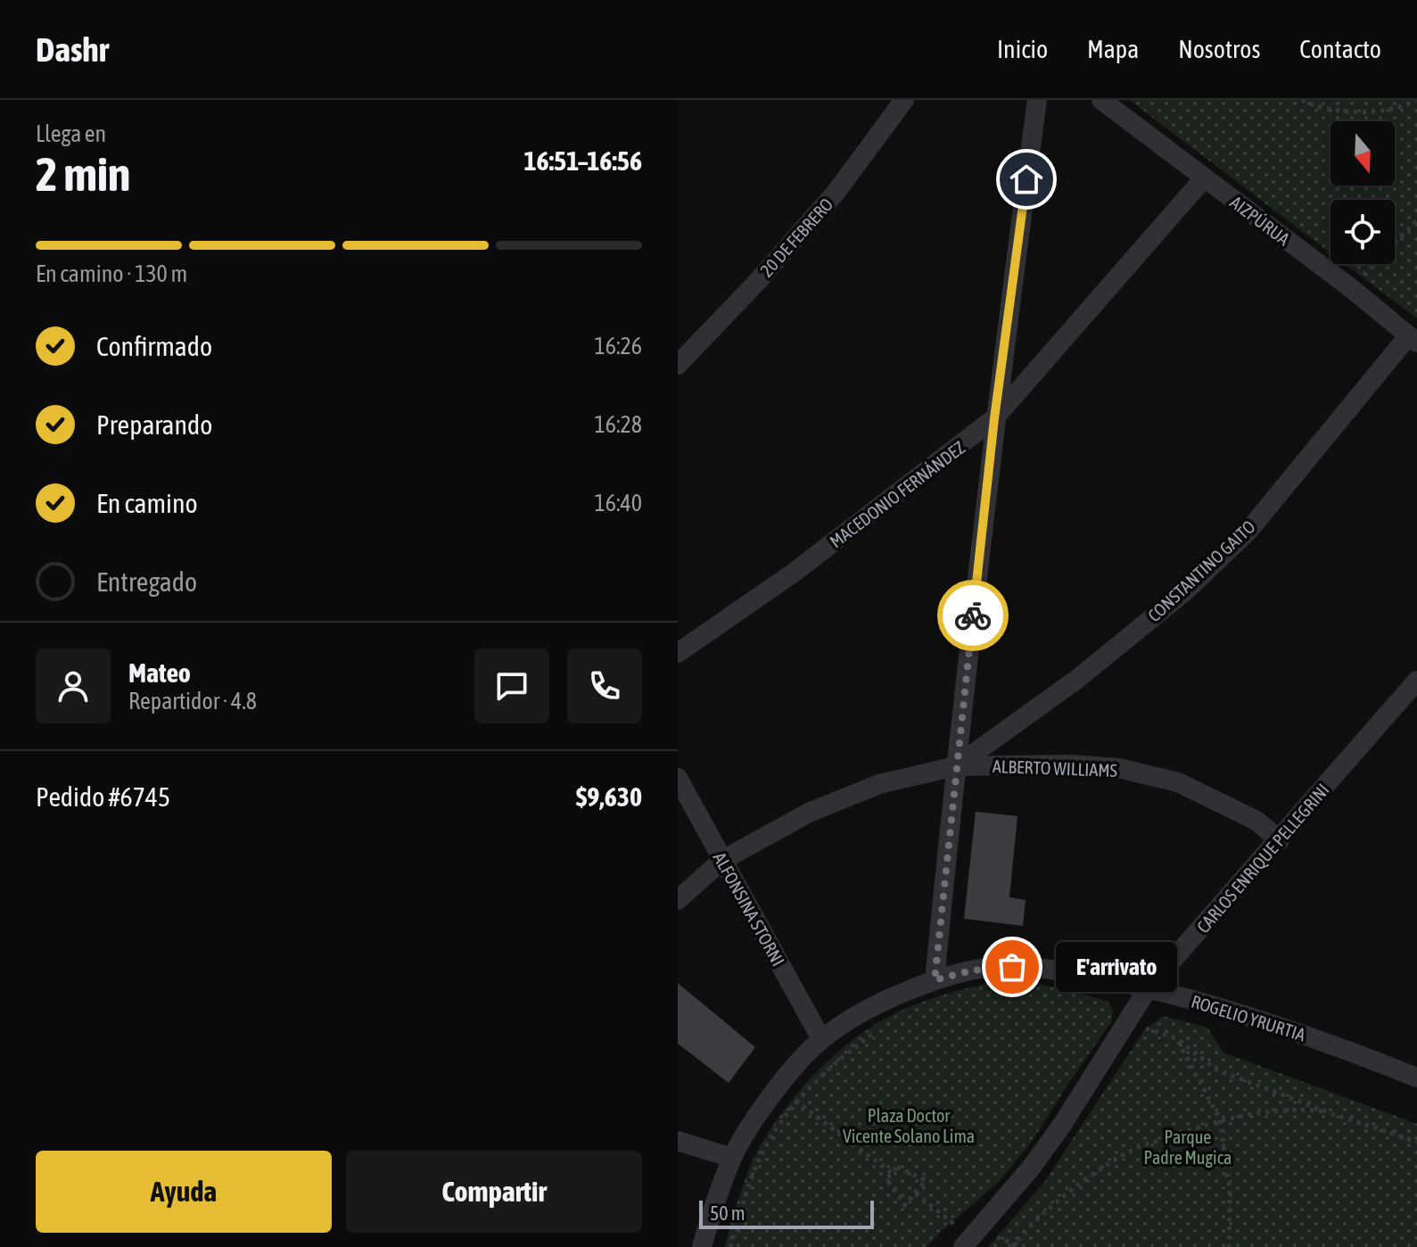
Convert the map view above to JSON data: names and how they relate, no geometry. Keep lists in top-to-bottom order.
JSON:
{
  "streets": {
    "street": [
      "AIZPÚRUA",
      "20 DE FEBRERO",
      "MACEDONIO FERNÁNDEZ",
      "CONSTANTINO GAITO",
      "ALBERTO WILLIAMS",
      "CARLOS ENRIQUE PELLEGRINI",
      "ALFONSINA STORNI",
      "ROGELIO YRURTIA"
    ]
  },
  "crossings": [
    ["AIZPÚRUA", "MACEDONIO FERNÁNDEZ"],
    ["AIZPÚRUA", "CONSTANTINO GAITO"],
    ["CONSTANTINO GAITO", "ALBERTO WILLIAMS"],
    ["ALBERTO WILLIAMS", "CARLOS ENRIQUE PELLEGRINI"],
    ["ALBERTO WILLIAMS", "ALFONSINA STORNI"],
    ["CARLOS ENRIQUE PELLEGRINI", "ROGELIO YRURTIA"],
    ["ALFONSINA STORNI", "ROGELIO YRURTIA"]
  ],
  "parks": ["Plaza Doctor Vicente Solano Lima", "Parque Padre Mugica"],
  "places": ["E'arrivato"],
  "scale_bar": "50 m",
  "north": "bottom",
  "page": {
    "header": "Dashr",
    "nav": [
      "Inicio",
      "Mapa",
      "Nosotros",
      "Contacto"
    ],
    "heading": ["2 min", "Llega en", "16:51–16:56"],
    "panel": [
      "Mateo",
      "Repartidor · 4.8",
      "Pedido #6745",
      "$9,630"
    ],
    "bar": "En camino · 130 m",
    "list": [
      ["Confirmado", "16:26"],
      ["Preparando", "16:28"],
      ["En camino", "16:40"],
      "Entregado"
    ],
    "bubble": "E'arrivato",
    "buttons": ["Ayuda", "Compartir"],
    "scale": "50 m"
  }
}
